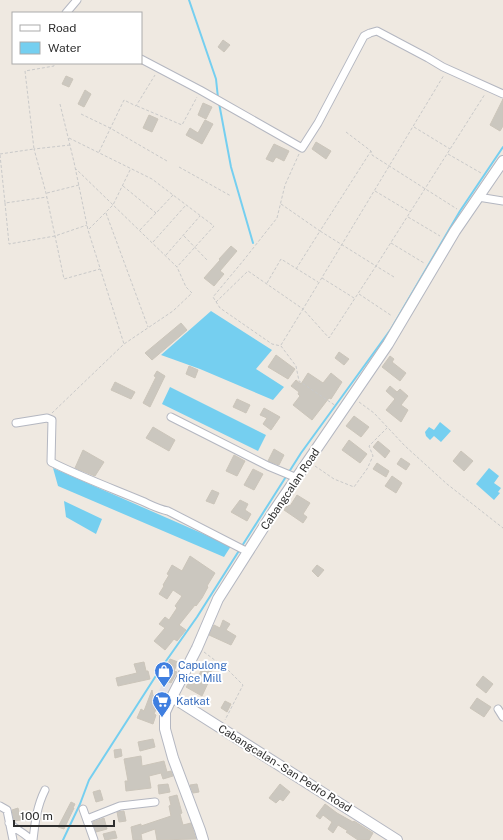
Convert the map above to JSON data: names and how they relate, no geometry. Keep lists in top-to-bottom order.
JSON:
{
  "streets": {
    "street": ["Cabangcalan Road", "Cabangcalan - San Pedro Road"]
  },
  "crossings": [
    ["Cabangcalan Road", "Cabangcalan - San Pedro Road"]
  ],
  "places": {
    "shop": ["Capulong Rice Mill"],
    "supermarket": ["Katkat"]
  },
  "legend": ["Road", "Water"],
  "scale_bar": "100 m"
}
